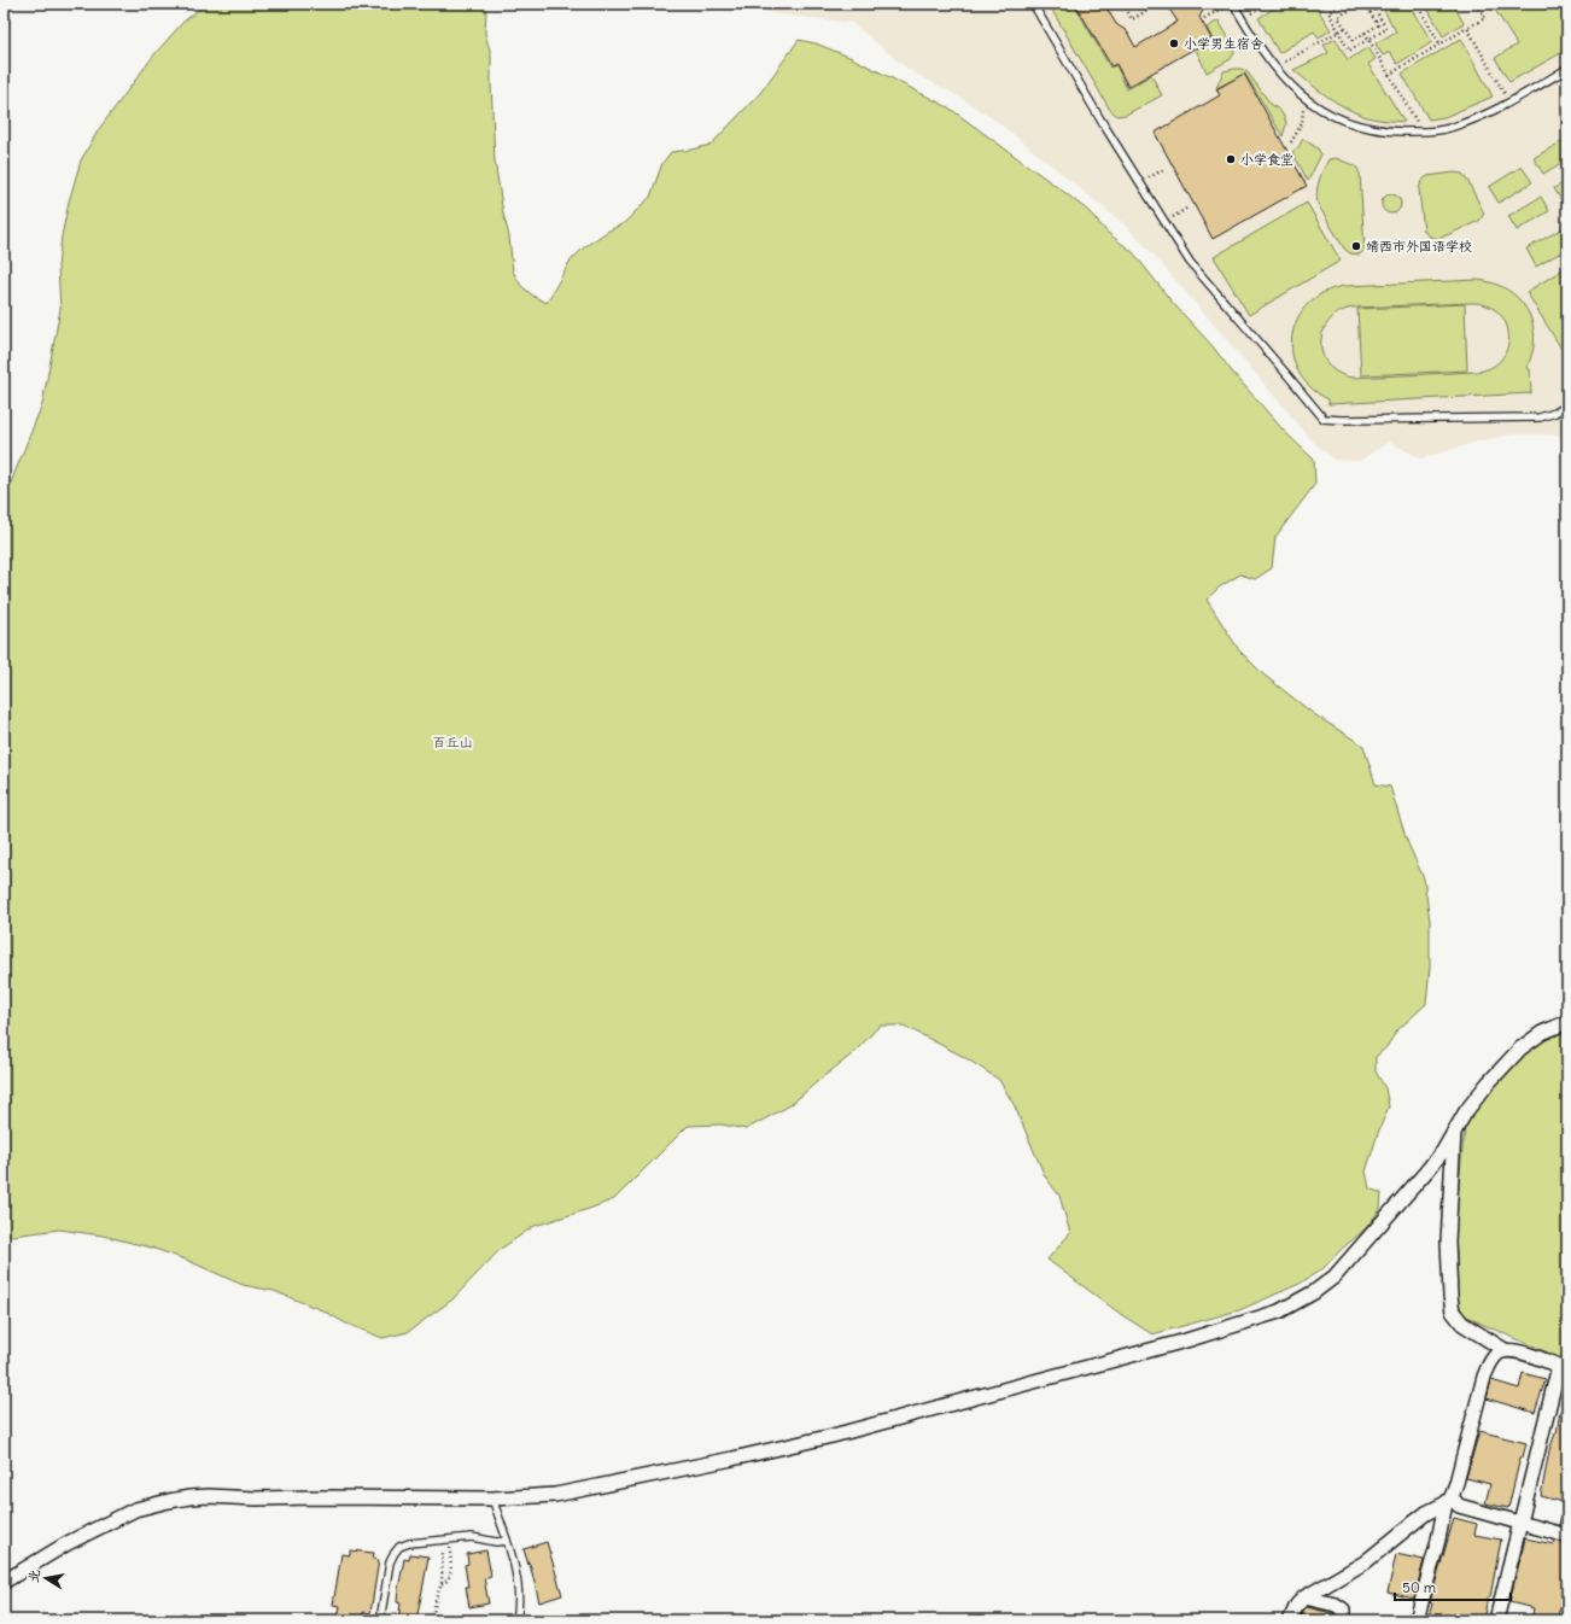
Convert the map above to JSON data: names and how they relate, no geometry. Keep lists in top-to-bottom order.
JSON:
{
  "parks": ["百丘山"],
  "places": ["小学男生宿舍", "小学食堂", "靖西市外国语学校"],
  "scale_bar": "50 m",
  "north": "left"
}
